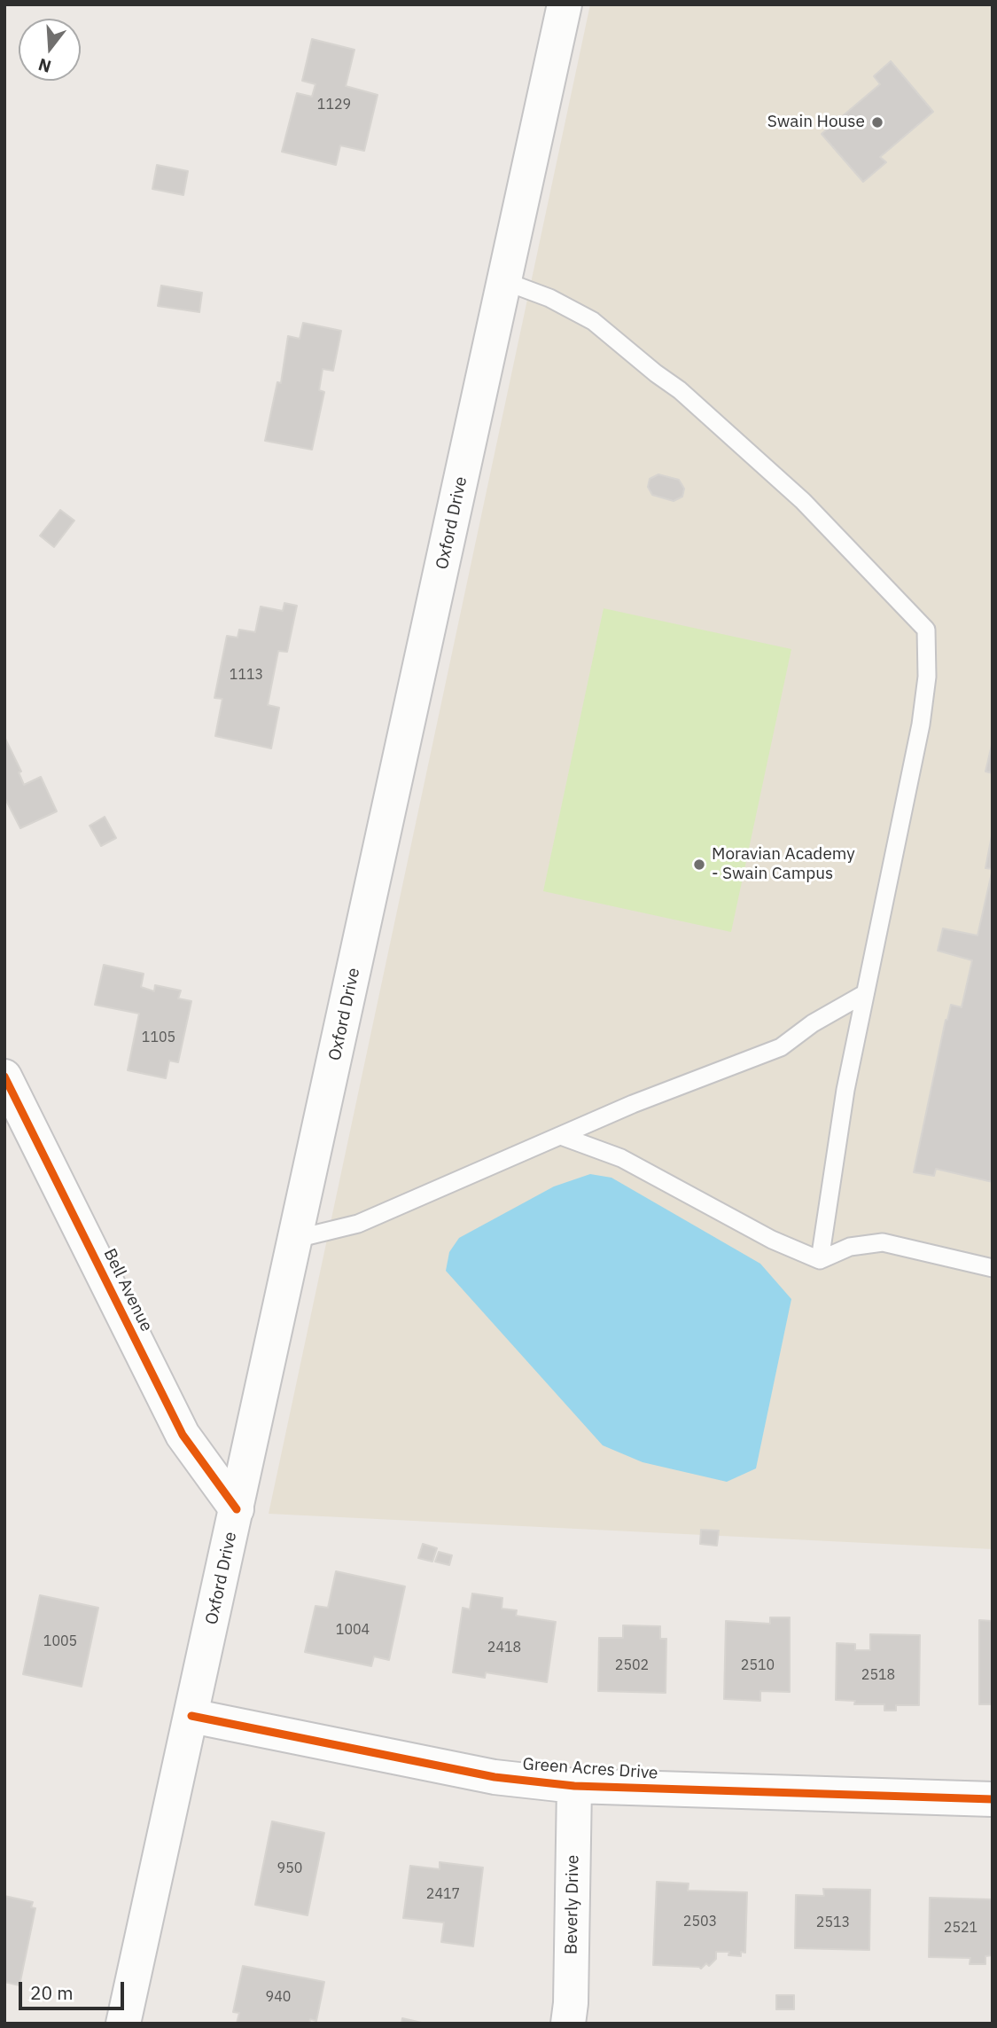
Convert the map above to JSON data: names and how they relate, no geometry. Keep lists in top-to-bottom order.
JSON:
{
  "streets": {
    "main road": [
      "Oxford Drive",
      "Bell Avenue",
      "Green Acres Drive",
      "Beverly Drive"
    ]
  },
  "crossings": [
    ["Oxford Drive", "Bell Avenue"],
    ["Oxford Drive", "Green Acres Drive"],
    ["Green Acres Drive", "Beverly Drive"]
  ],
  "places": ["Swain House", "Moravian Academy - Swain Campus"],
  "house_numbers": [
    "1129",
    "1113",
    "1105",
    "1004",
    "1005",
    "2418",
    "2502",
    "2510",
    "2518",
    "950",
    "2417",
    "2503",
    "2513",
    "2521",
    "940"
  ],
  "scale_bar": "20 m",
  "north": "bottom"
}
